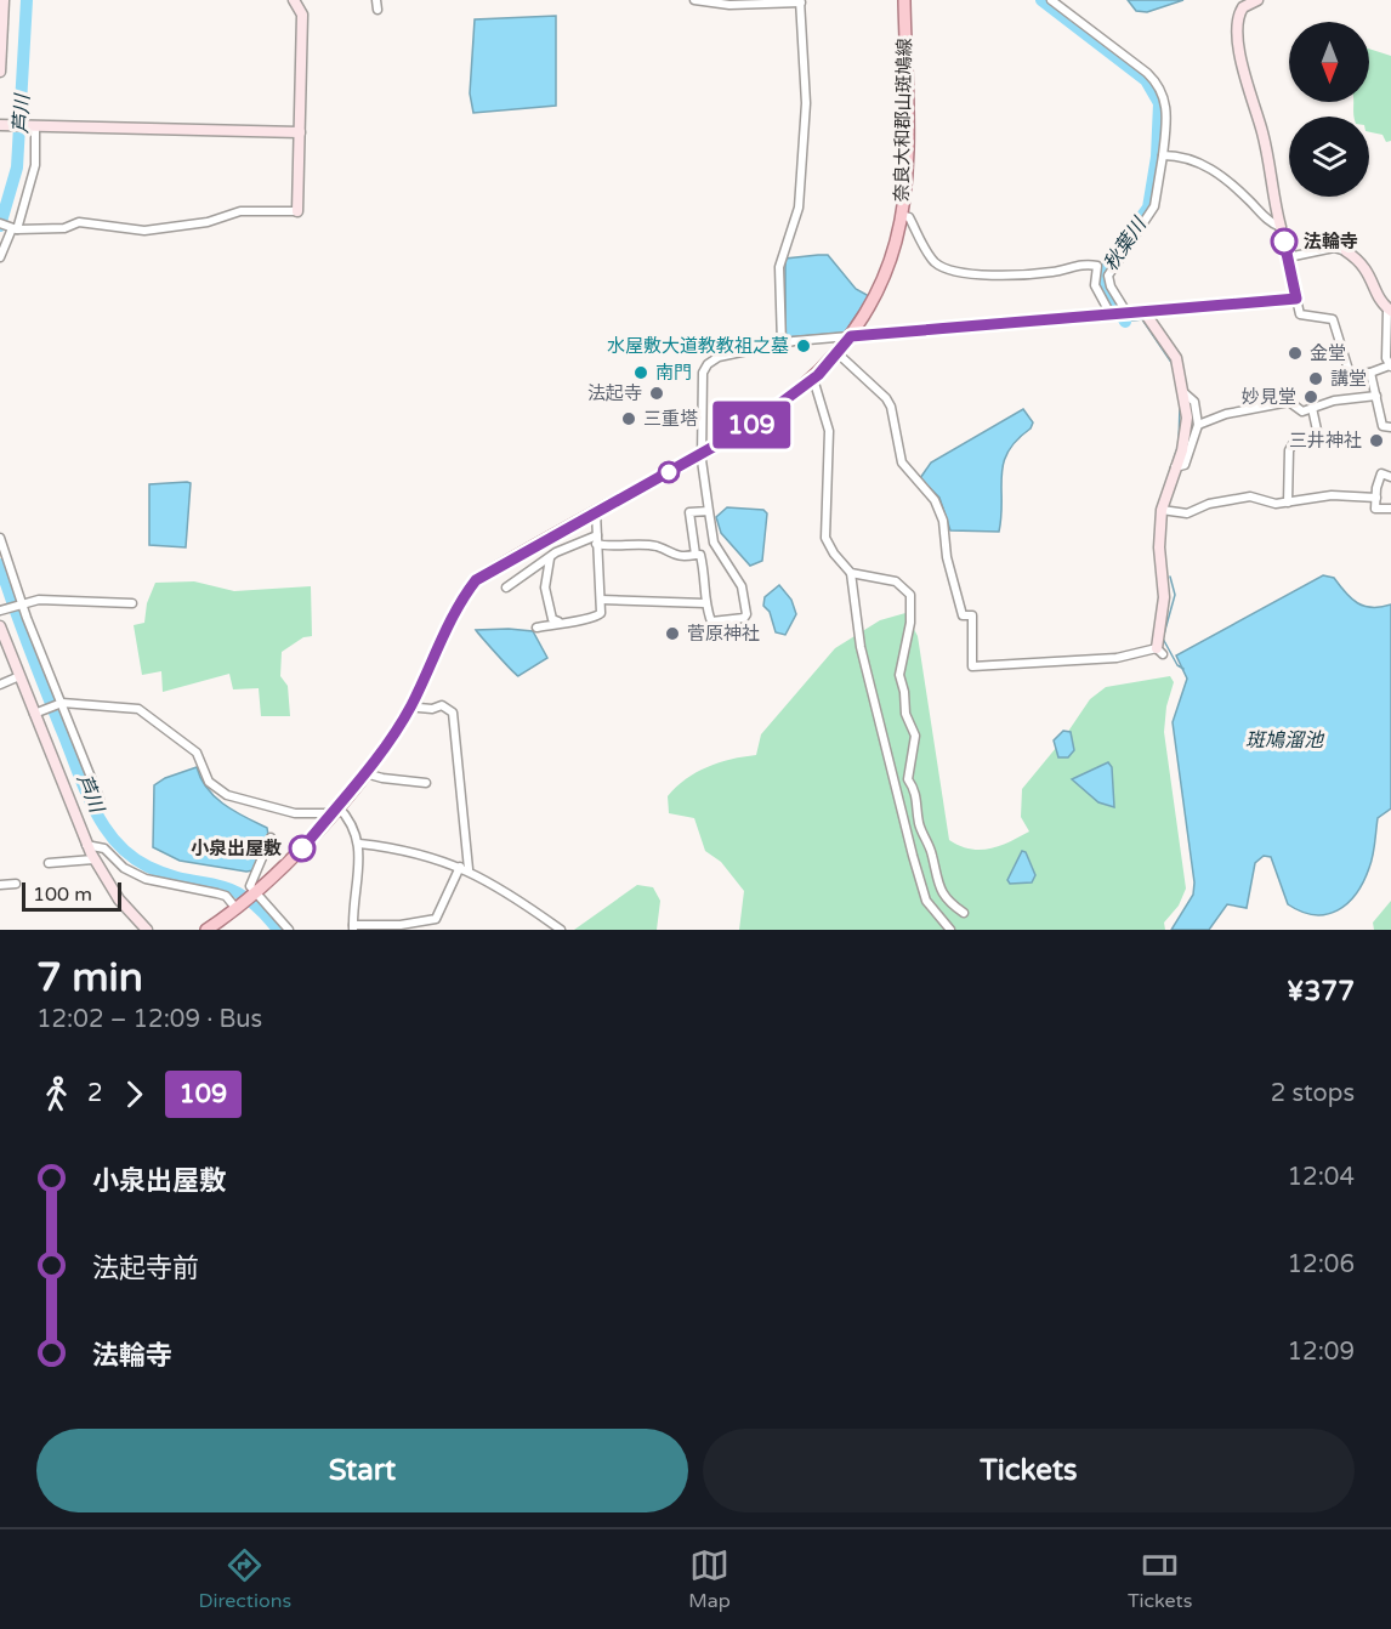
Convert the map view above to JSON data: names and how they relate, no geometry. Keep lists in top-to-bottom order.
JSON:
{
  "streets": {
    "main road": ["奈良大和郡山斑鳩線"]
  },
  "water": ["芦川", "秋葉川", "斑鳩溜池"],
  "places": [
    "法輪寺",
    "水屋敷大道教教祖之墓",
    "金堂",
    "南門",
    "講堂",
    "法起寺",
    "妙見堂",
    "三重塔",
    "三井神社",
    "菅原神社",
    "小泉出屋敷"
  ],
  "lines": ["bus line 109"],
  "scale_bar": "100 m",
  "north": "bottom",
  "page": {
    "on_map": "109",
    "scale": "100 m",
    "heading": ["7 min", "12:02 – 12:09 · Bus", "¥377"],
    "legs": ["2", "109", "2 stops"],
    "list": [
      {
        "name": "小泉出屋敷",
        "value": "12:04"
      },
      {
        "name": "法起寺前",
        "value": "12:06"
      },
      {
        "name": "法輪寺",
        "value": "12:09"
      }
    ],
    "buttons": ["Start", "Tickets"],
    "tabs": ["Directions", "Map", "Tickets"]
  }
}
